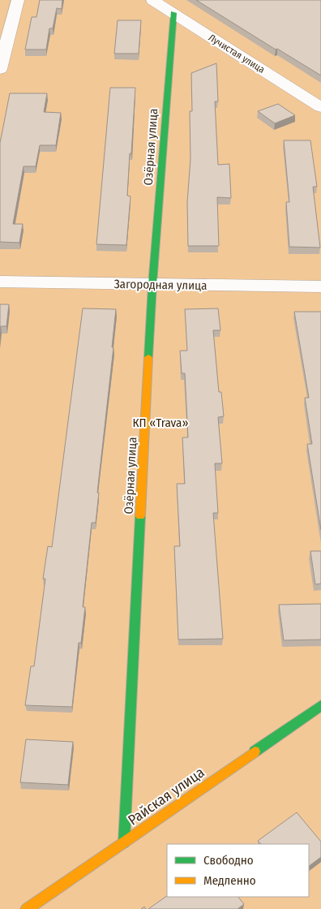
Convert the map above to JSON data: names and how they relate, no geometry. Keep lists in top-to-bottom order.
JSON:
{
  "streets": {
    "street": [
      "Лучистая улица",
      "Озёрная улица",
      "Загородная улица",
      "Райская улица"
    ]
  },
  "crossings": [
    ["Лучистая улица", "Озёрная улица"],
    ["Озёрная улица", "Загородная улица"],
    ["Озёрная улица", "Райская улица"]
  ],
  "parks": ["КП «Trava»"],
  "legend": ["Свободно", "Медленно"]
}
